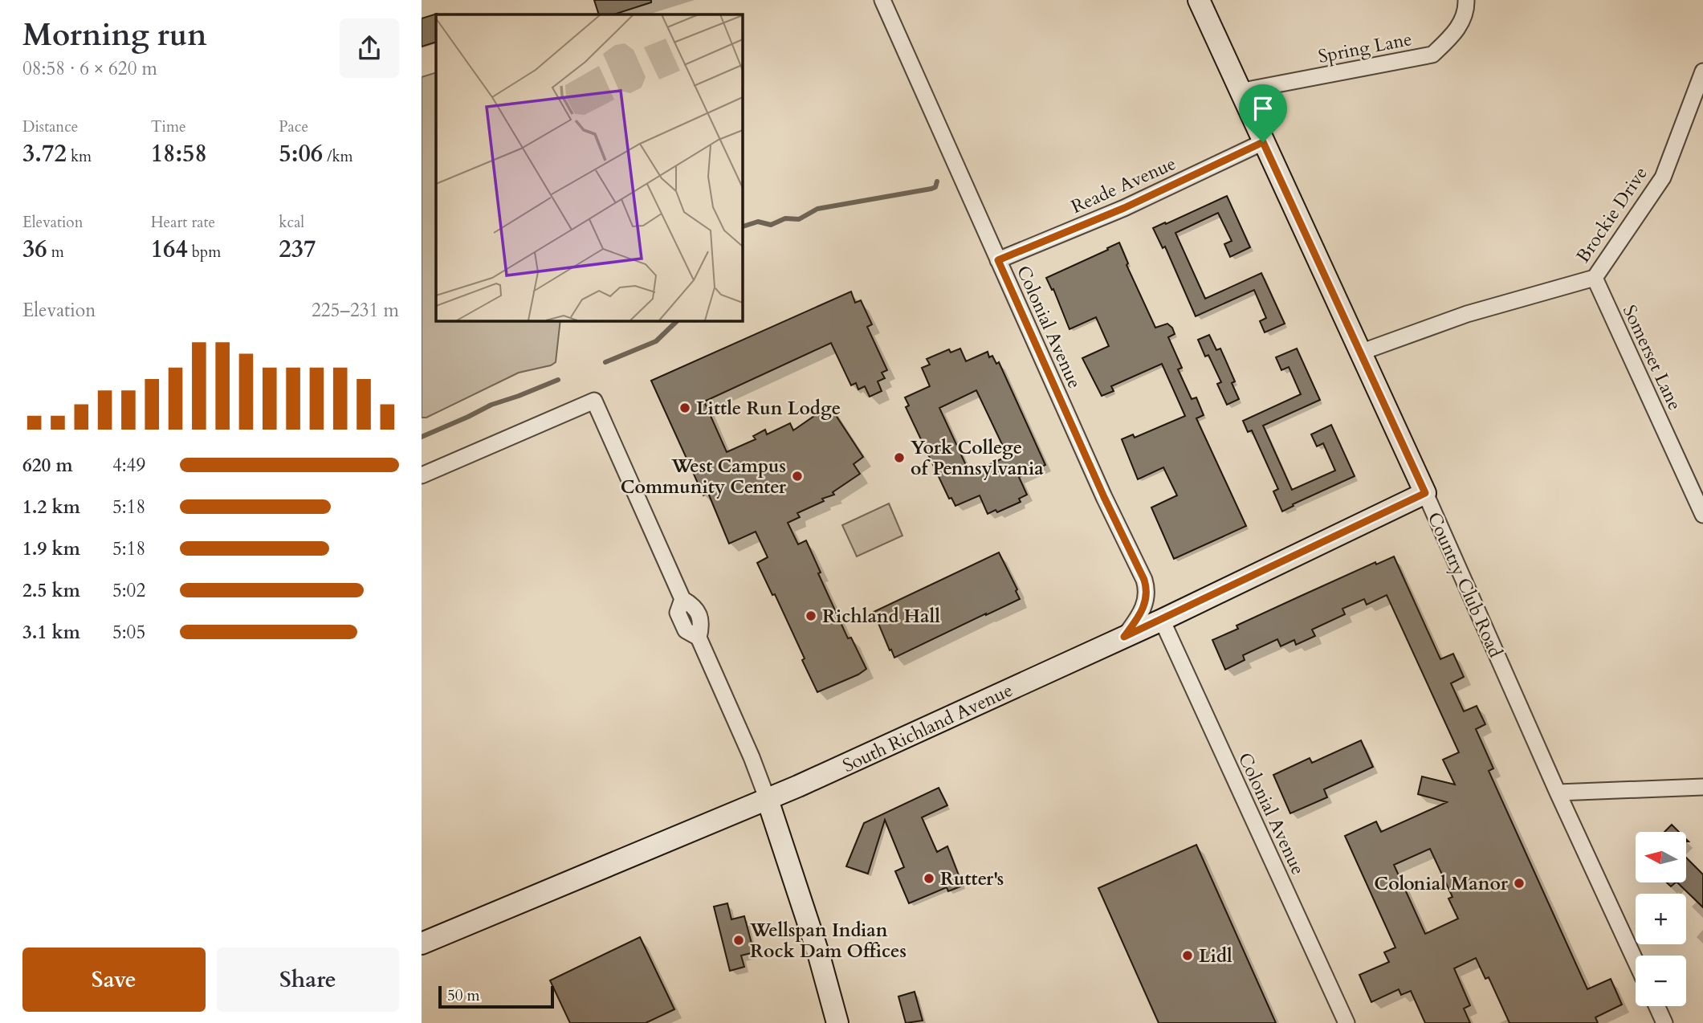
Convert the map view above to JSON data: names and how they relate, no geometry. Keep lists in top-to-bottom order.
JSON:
{
  "streets": {
    "main road": ["Country Club Road", "South Richland Avenue"],
    "street": [
      "Spring Lane",
      "Reade Avenue",
      "Brockie Drive",
      "Colonial Avenue",
      "Somerset Lane"
    ]
  },
  "crossings": [
    ["Spring Lane", "Country Club Road"],
    ["Reade Avenue", "Colonial Avenue"],
    ["Reade Avenue", "Country Club Road"],
    ["Brockie Drive", "Somerset Lane"],
    ["Brockie Drive", "Country Club Road"],
    ["Colonial Avenue", "South Richland Avenue"],
    ["Country Club Road", "South Richland Avenue"]
  ],
  "places": [
    "Little Run Lodge",
    "York College of Pennsylvania",
    "West Campus Community Center",
    "Richland Hall",
    "Rutter's",
    "Colonial Manor",
    "Wellspan Indian Rock Dam Offices",
    "Lidl"
  ],
  "scale_bar": "50 m",
  "north": "left",
  "page": {
    "heading": ["Morning run", "08:58 · 6 × 620 m"],
    "stats": [
      ["Distance", "3.72 km"],
      ["Time", "18:58"],
      ["Pace", "5:06 /km"],
      ["Elevation", "36 m"],
      ["Heart rate", "164 bpm"],
      ["kcal", "237"]
    ],
    "chart": ["Elevation", "225–231 m"],
    "list": [
      {
        "name": "620 m",
        "note": "4:49"
      },
      {
        "name": "1.2 km",
        "note": "5:18"
      },
      {
        "name": "1.9 km",
        "note": "5:18"
      },
      {
        "name": "2.5 km",
        "note": "5:02"
      },
      {
        "name": "3.1 km",
        "note": "5:05"
      }
    ],
    "map_buttons": ["+", "−"],
    "buttons": ["Save", "Share"],
    "scale": "50 m"
  }
}
